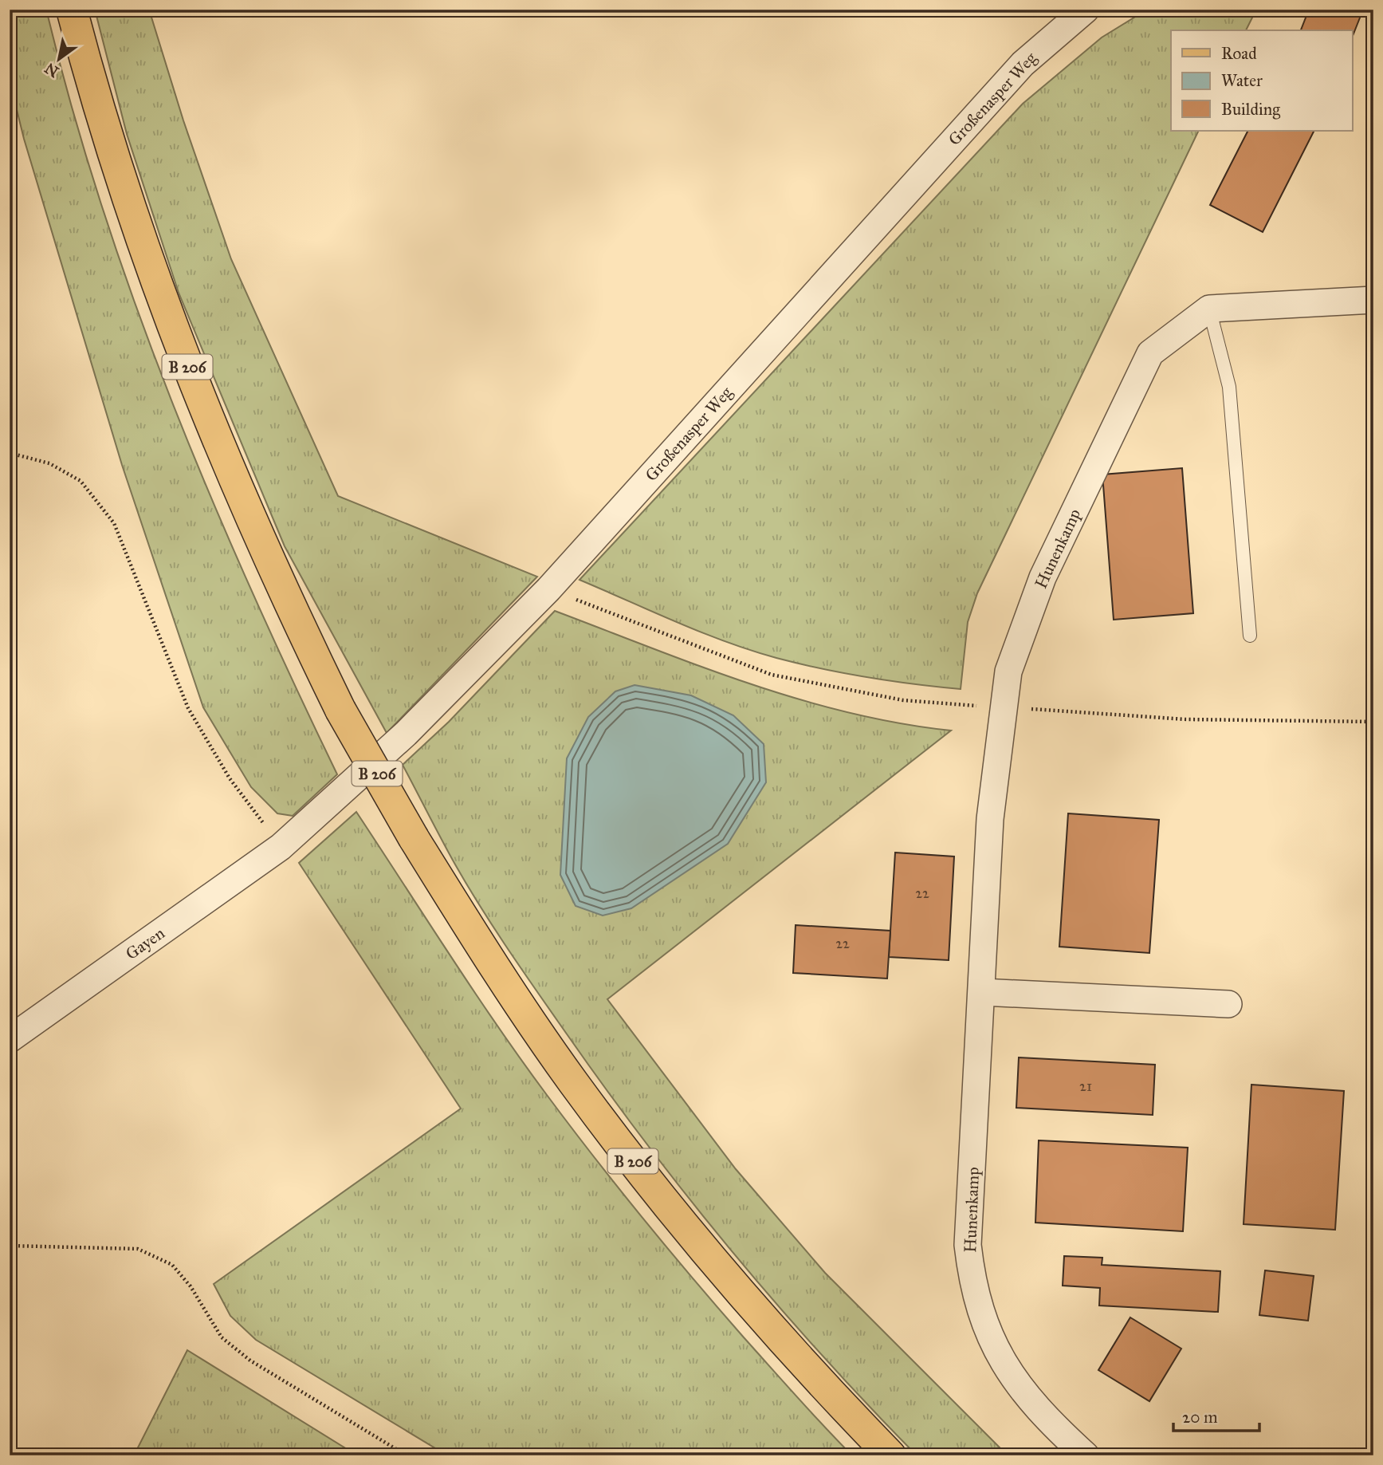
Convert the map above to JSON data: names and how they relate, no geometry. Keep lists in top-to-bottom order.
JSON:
{
  "streets": {
    "main road": ["B 206"],
    "street": ["Großenasper Weg", "Hunenkamp", "Gayen"]
  },
  "crossings": [
    ["Großenasper Weg", "Gayen"]
  ],
  "house_numbers": ["22", "22", "21"],
  "legend": ["Road", "Water", "Building"],
  "scale_bar": "20 m",
  "north": "bottom left"
}
